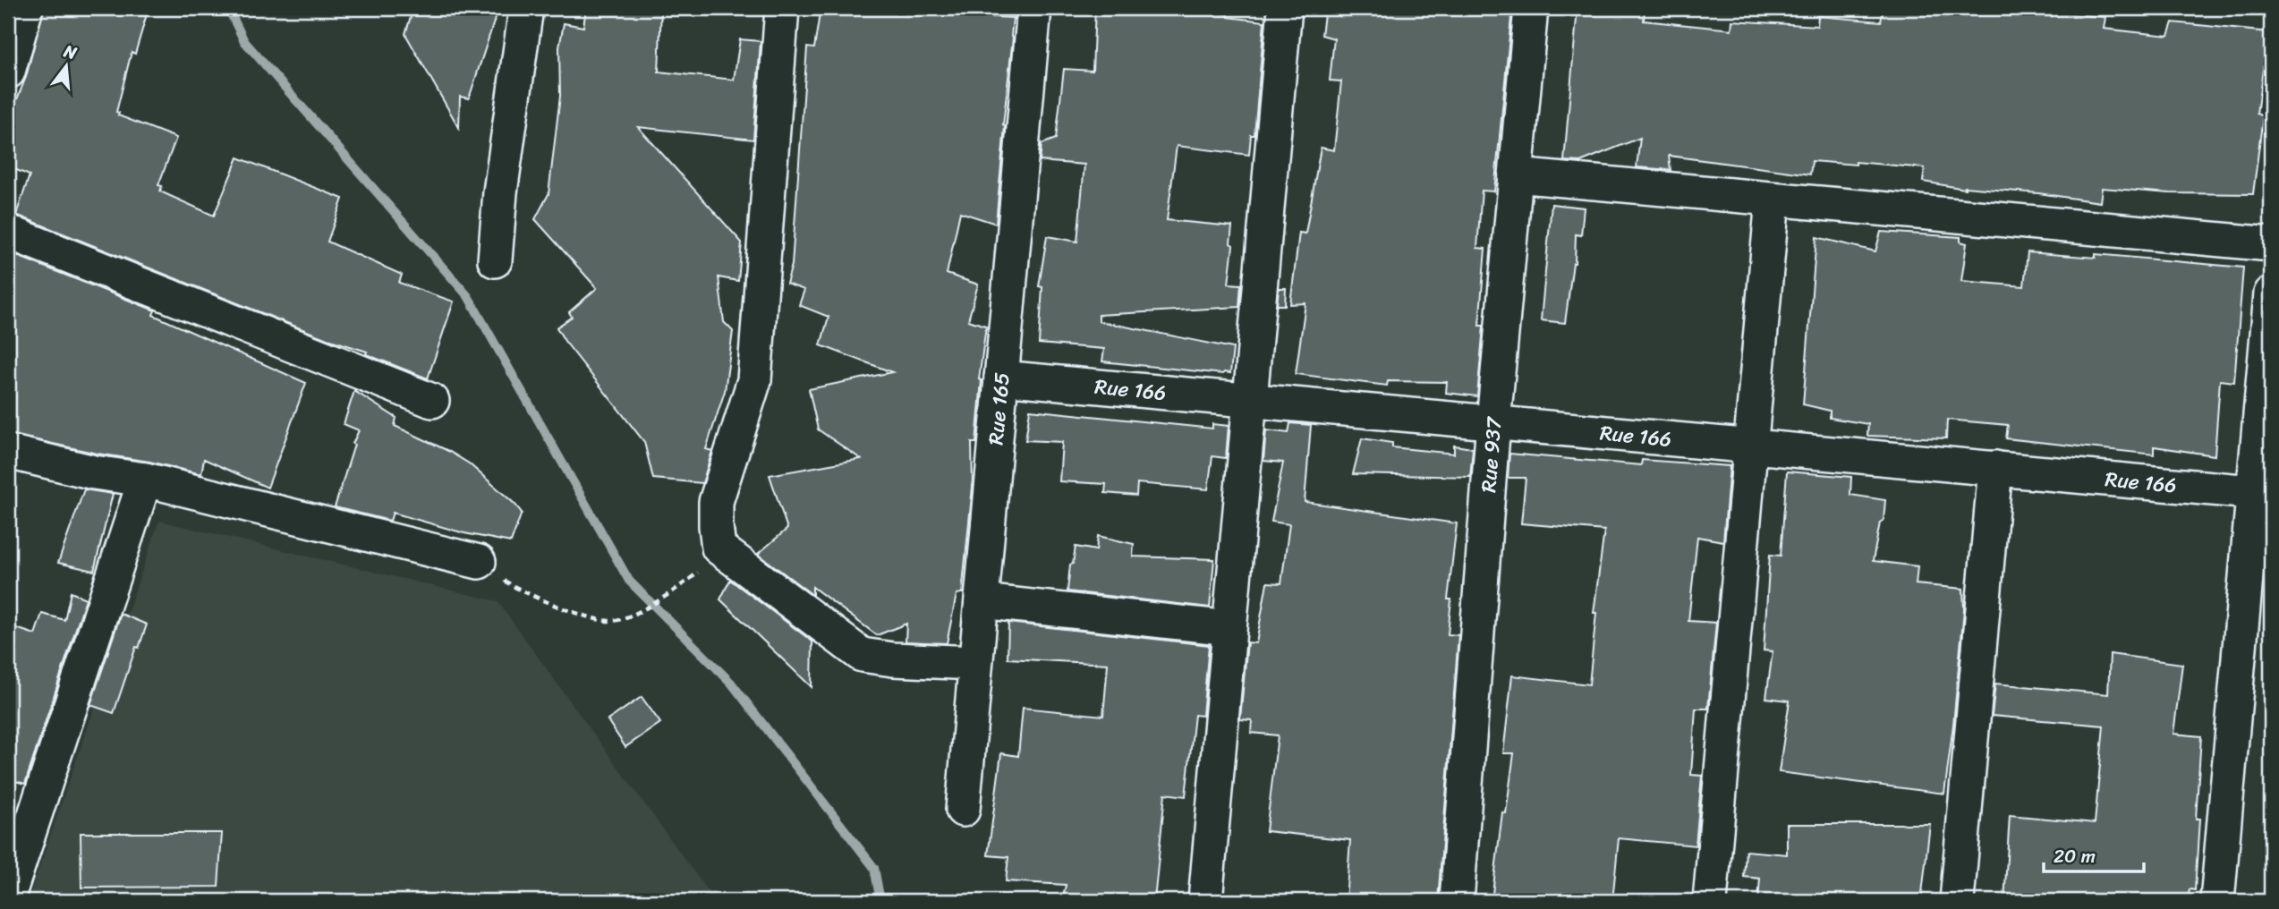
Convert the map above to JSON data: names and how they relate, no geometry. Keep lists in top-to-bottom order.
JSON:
{
  "streets": {
    "street": ["Rue 166", "Rue 165", "Rue 937"]
  },
  "crossings": [
    ["Rue 166", "Rue 165"],
    ["Rue 166", "Rue 937"]
  ],
  "scale_bar": "20 m",
  "north": "top"
}
